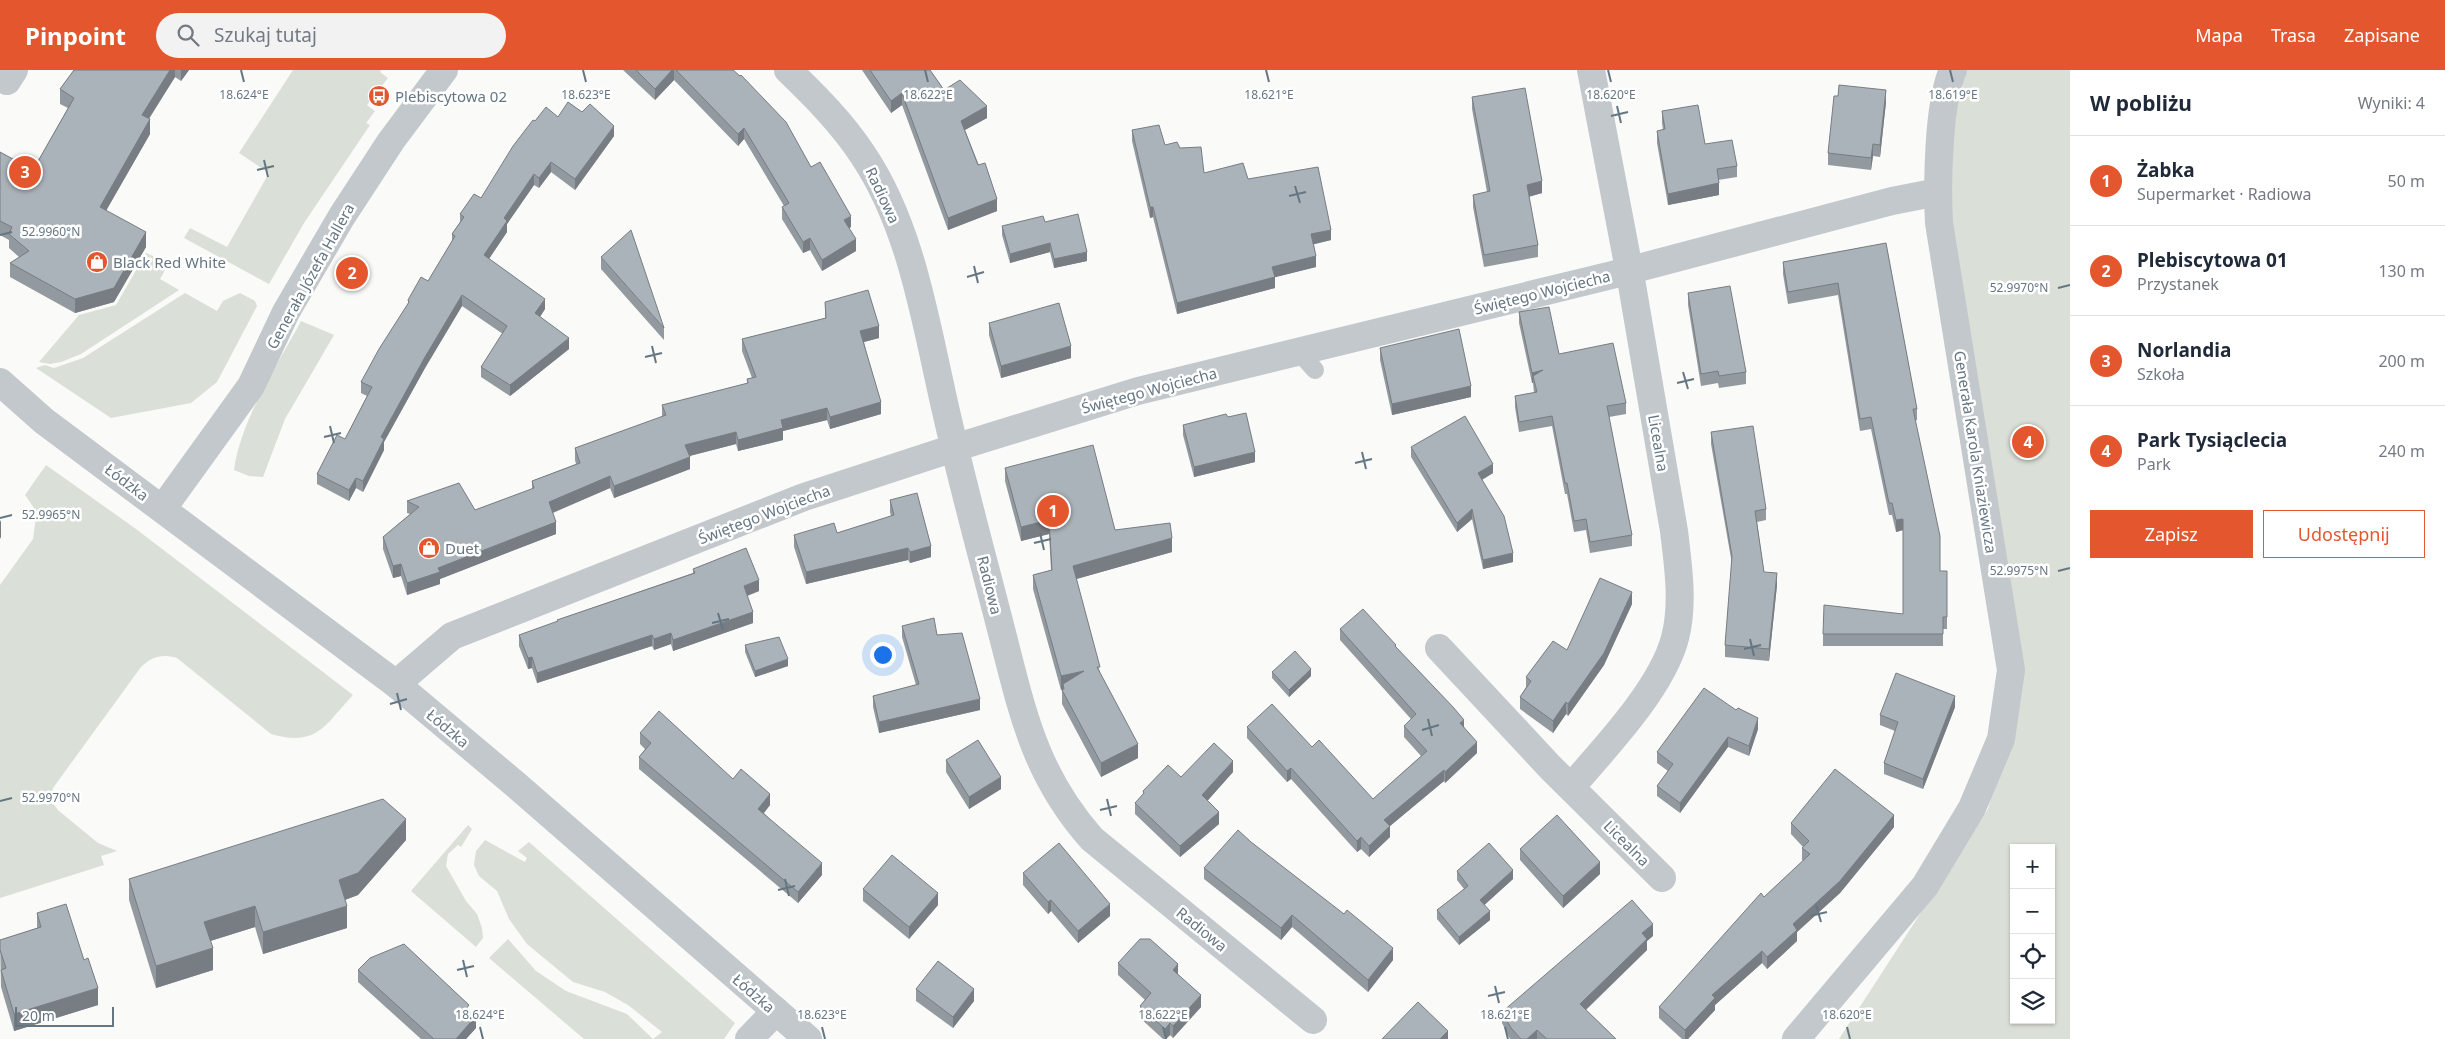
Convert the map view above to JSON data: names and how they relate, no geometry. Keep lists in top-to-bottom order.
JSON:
{
  "streets": {
    "street": [
      "Radiowa",
      "Generała Józefa Hallera",
      "Świętego Wojciecha",
      "Licealna",
      "Generała Karola Kniaziewicza",
      "Łódzka"
    ]
  },
  "crossings": [
    ["Radiowa", "Świętego Wojciecha"],
    ["Generała Józefa Hallera", "Łódzka"],
    ["Świętego Wojciecha", "Licealna"],
    ["Świętego Wojciecha", "Generała Karola Kniaziewicza"],
    ["Świętego Wojciecha", "Łódzka"]
  ],
  "places": {
    "bus stop": ["Plebiscytowa 02"],
    "shop": ["Black Red White", "Duet"]
  },
  "scale_bar": "20 m",
  "page": {
    "header": "Pinpoint",
    "search": "Szukaj tutaj",
    "nav": ["Mapa", "Trasa", "Zapisane"],
    "heading": ["W pobliżu", "Wyniki: 4"],
    "list": [
      {
        "mark": "1",
        "name": "Żabka",
        "note": "Supermarket · Radiowa",
        "value": "50 m"
      },
      {
        "mark": "2",
        "name": "Plebiscytowa 01",
        "note": "Przystanek",
        "value": "130 m"
      },
      {
        "mark": "3",
        "name": "Norlandia",
        "note": "Szkoła",
        "value": "200 m"
      },
      {
        "mark": "4",
        "name": "Park Tysiąclecia",
        "note": "Park",
        "value": "240 m"
      }
    ],
    "pins": [
      "3",
      "2",
      "4",
      "1"
    ],
    "buttons": ["Zapisz", "Udostępnij"],
    "map_buttons": ["+", "−"],
    "scale": "20 m"
  },
  "coordinates": [
    "18.619°E",
    "18.624°E",
    "18.623°E",
    "18.622°E",
    "18.621°E",
    "18.620°E",
    "52.9960°N",
    "52.9970°N",
    "52.9965°N",
    "52.9975°N"
  ]
}
